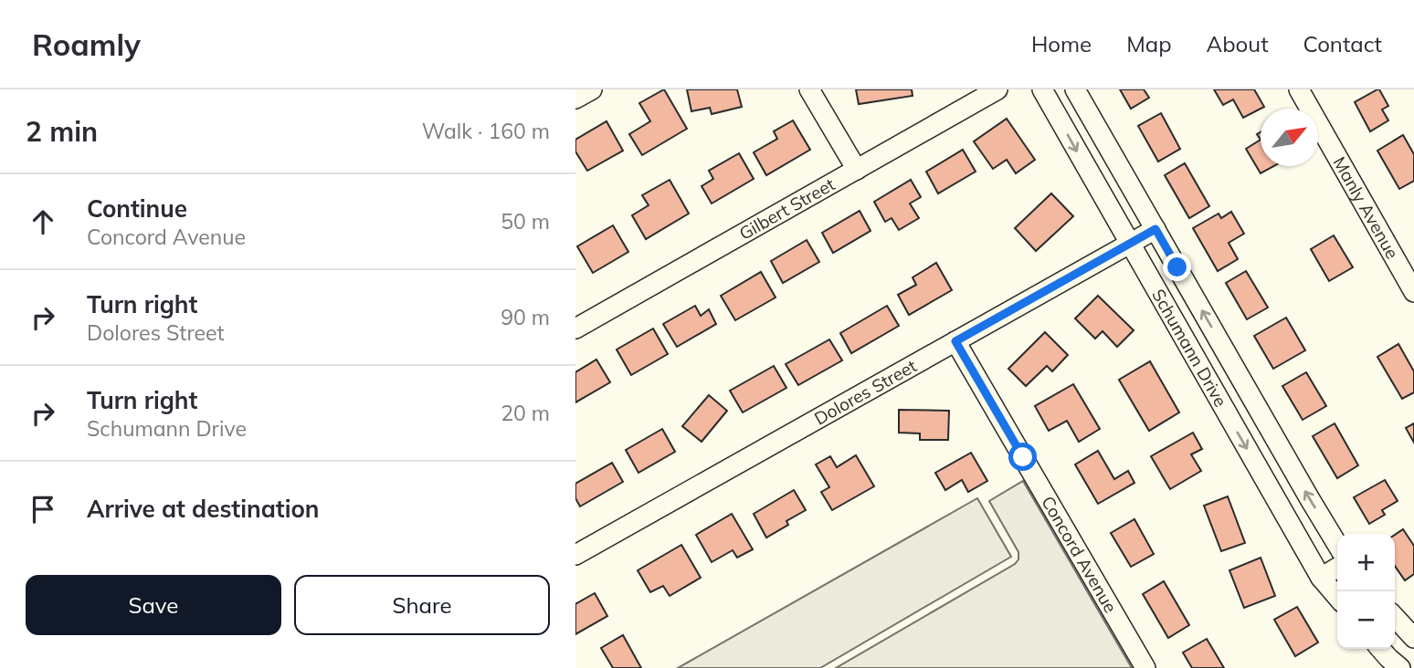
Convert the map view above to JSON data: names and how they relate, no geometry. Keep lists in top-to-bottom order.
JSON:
{
  "streets": {
    "street": [
      "Manly Avenue",
      "Gilbert Street",
      "Schumann Drive",
      "Dolores Street",
      "Concord Avenue"
    ]
  },
  "crossings": [
    ["Schumann Drive", "Dolores Street"],
    ["Dolores Street", "Concord Avenue"]
  ],
  "north": "top right",
  "page": {
    "header": "Roamly",
    "nav": [
      "Home",
      "Map",
      "About",
      "Contact"
    ],
    "heading": ["2 min", "Walk · 160 m"],
    "list": [
      ["Continue", "Concord Avenue", "50 m"],
      ["Turn right", "Dolores Street", "90 m"],
      ["Turn right", "Schumann Drive", "20 m"],
      "Arrive at destination"
    ],
    "map_buttons": ["+", "−"],
    "buttons": ["Save", "Share"]
  }
}
